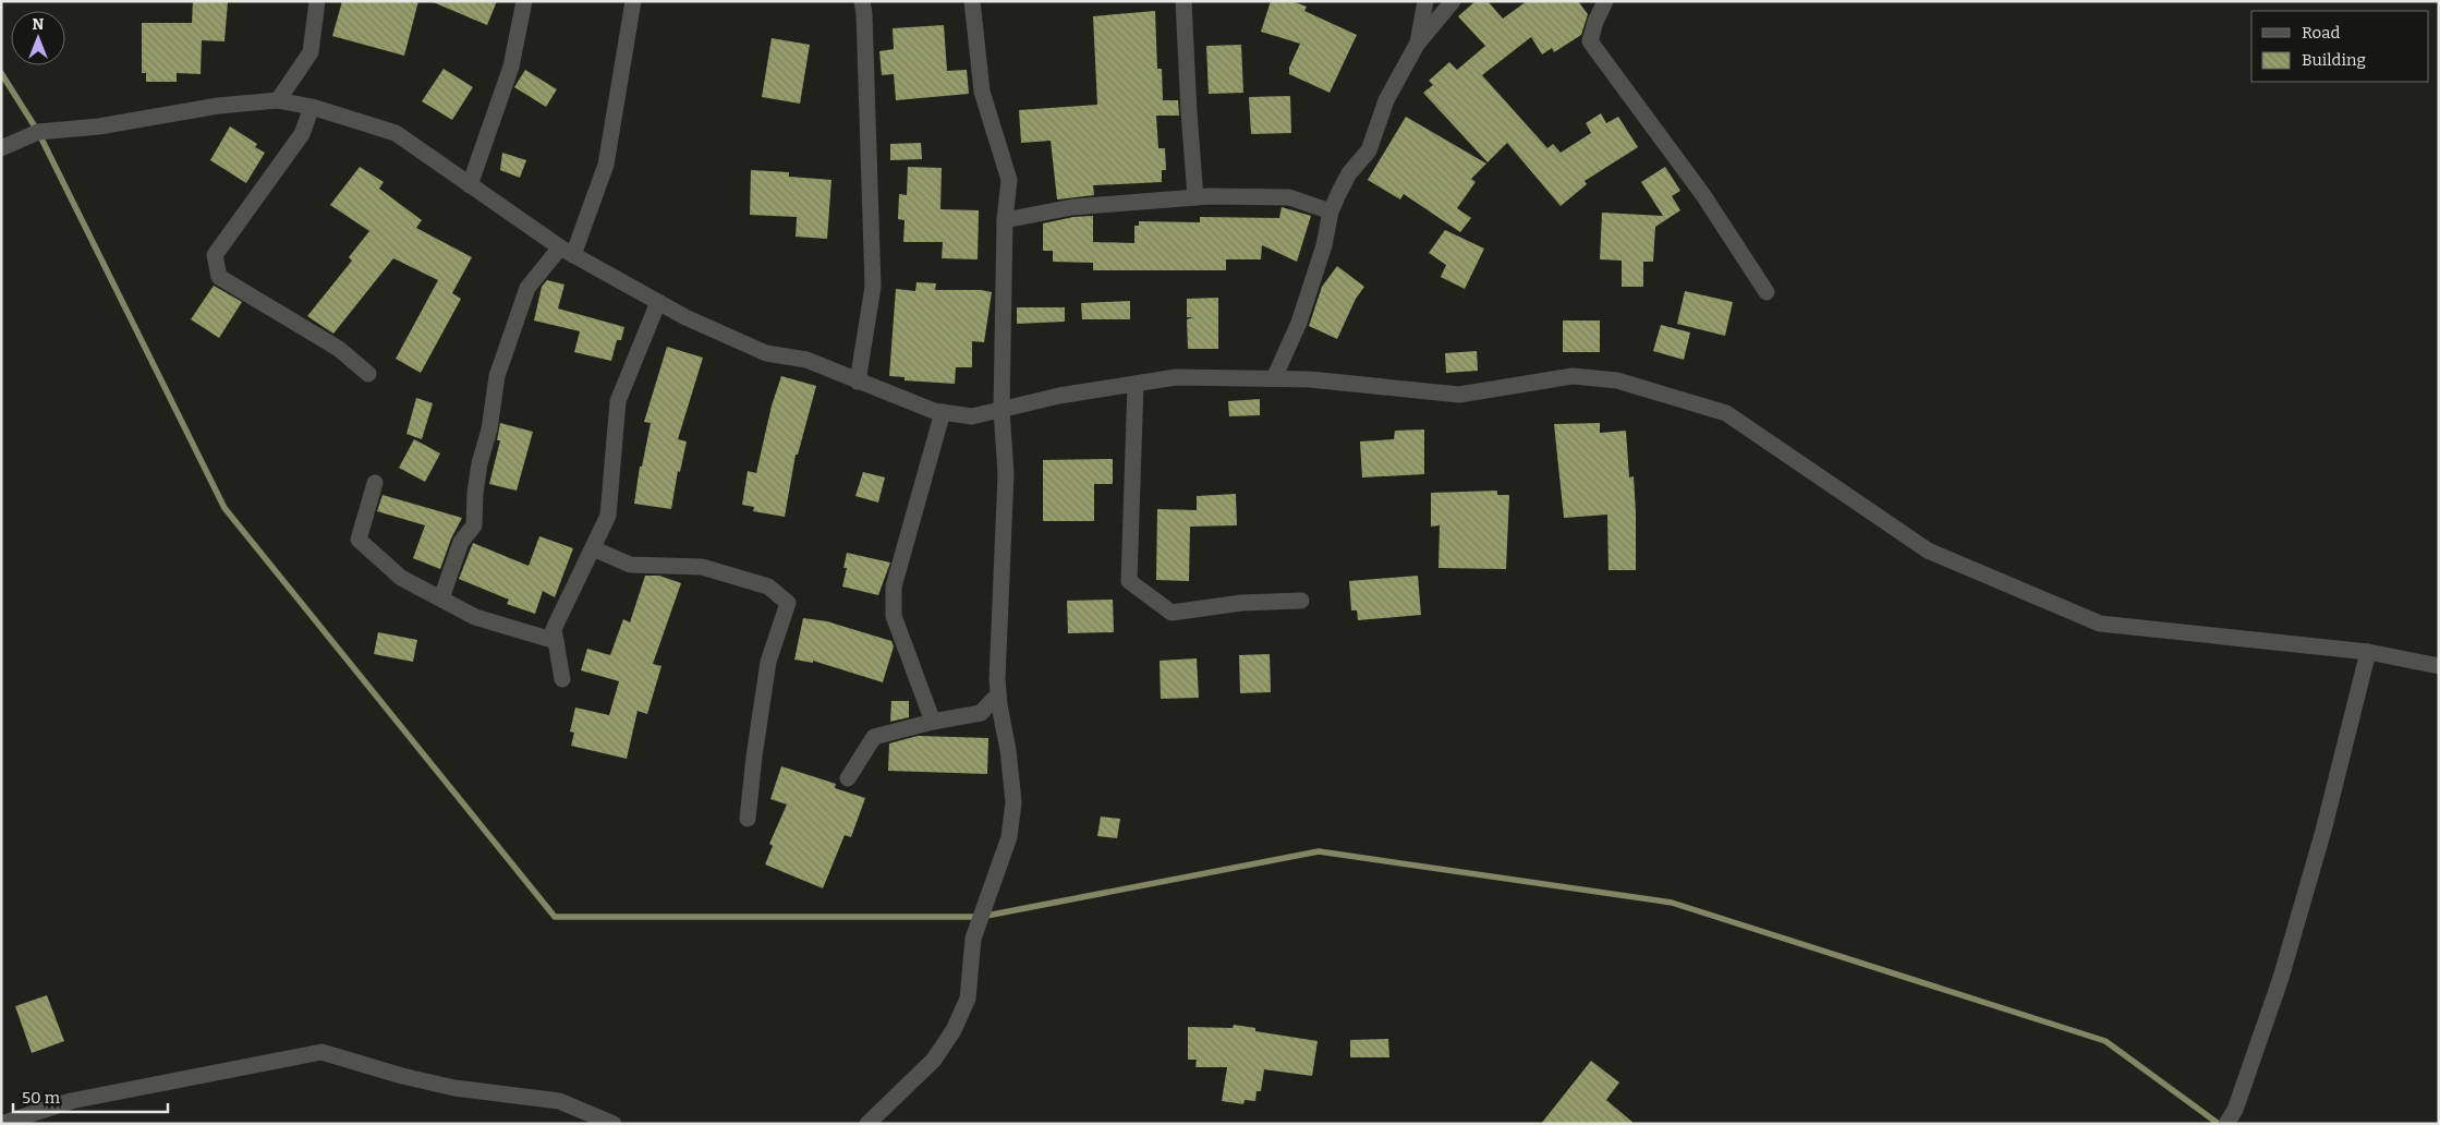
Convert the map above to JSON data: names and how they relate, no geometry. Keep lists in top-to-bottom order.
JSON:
{
  "legend": ["Road", "Building"],
  "scale_bar": "50 m",
  "north": "top"
}
